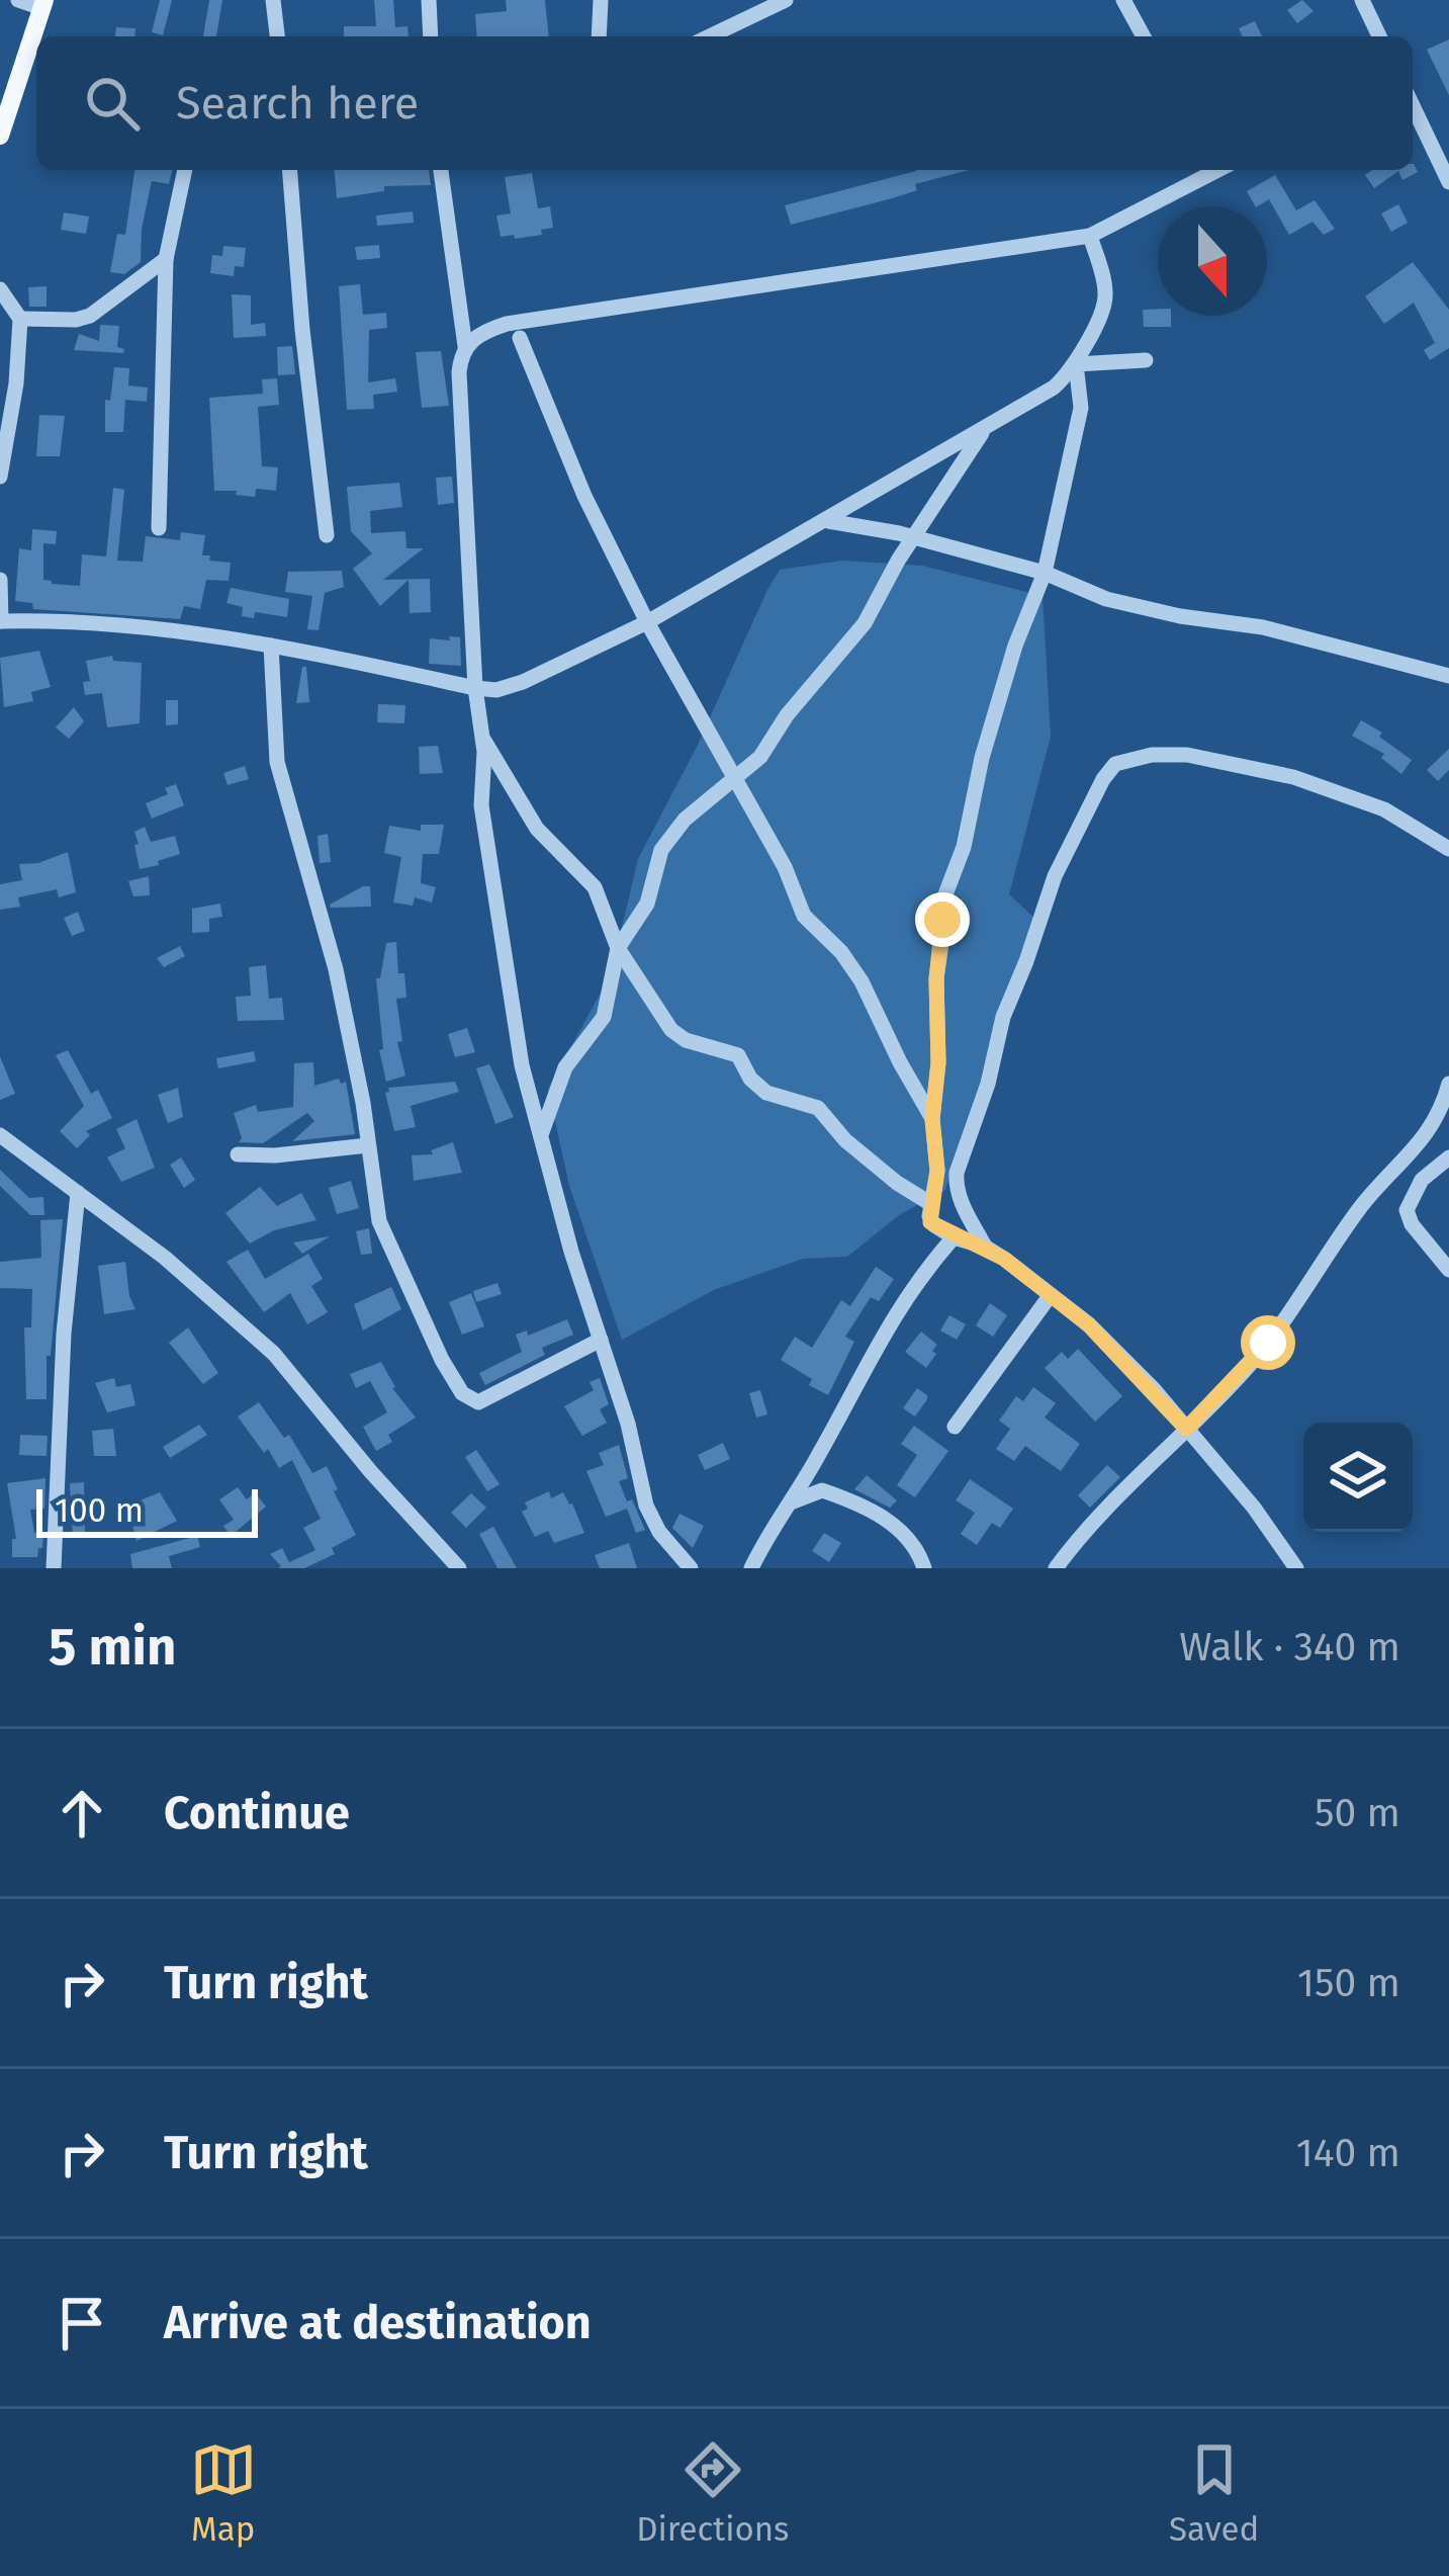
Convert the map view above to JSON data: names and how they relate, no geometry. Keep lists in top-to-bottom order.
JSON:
{
  "scale_bar": "100 m",
  "north": "bottom",
  "page": {
    "search": "Search here",
    "scale": "100 m",
    "heading": ["5 min", "Walk · 340 m"],
    "list": [
      ["Continue", "50 m"],
      ["Turn right", "150 m"],
      ["Turn right", "140 m"],
      "Arrive at destination"
    ],
    "nav": ["Map", "Directions", "Saved"]
  }
}
